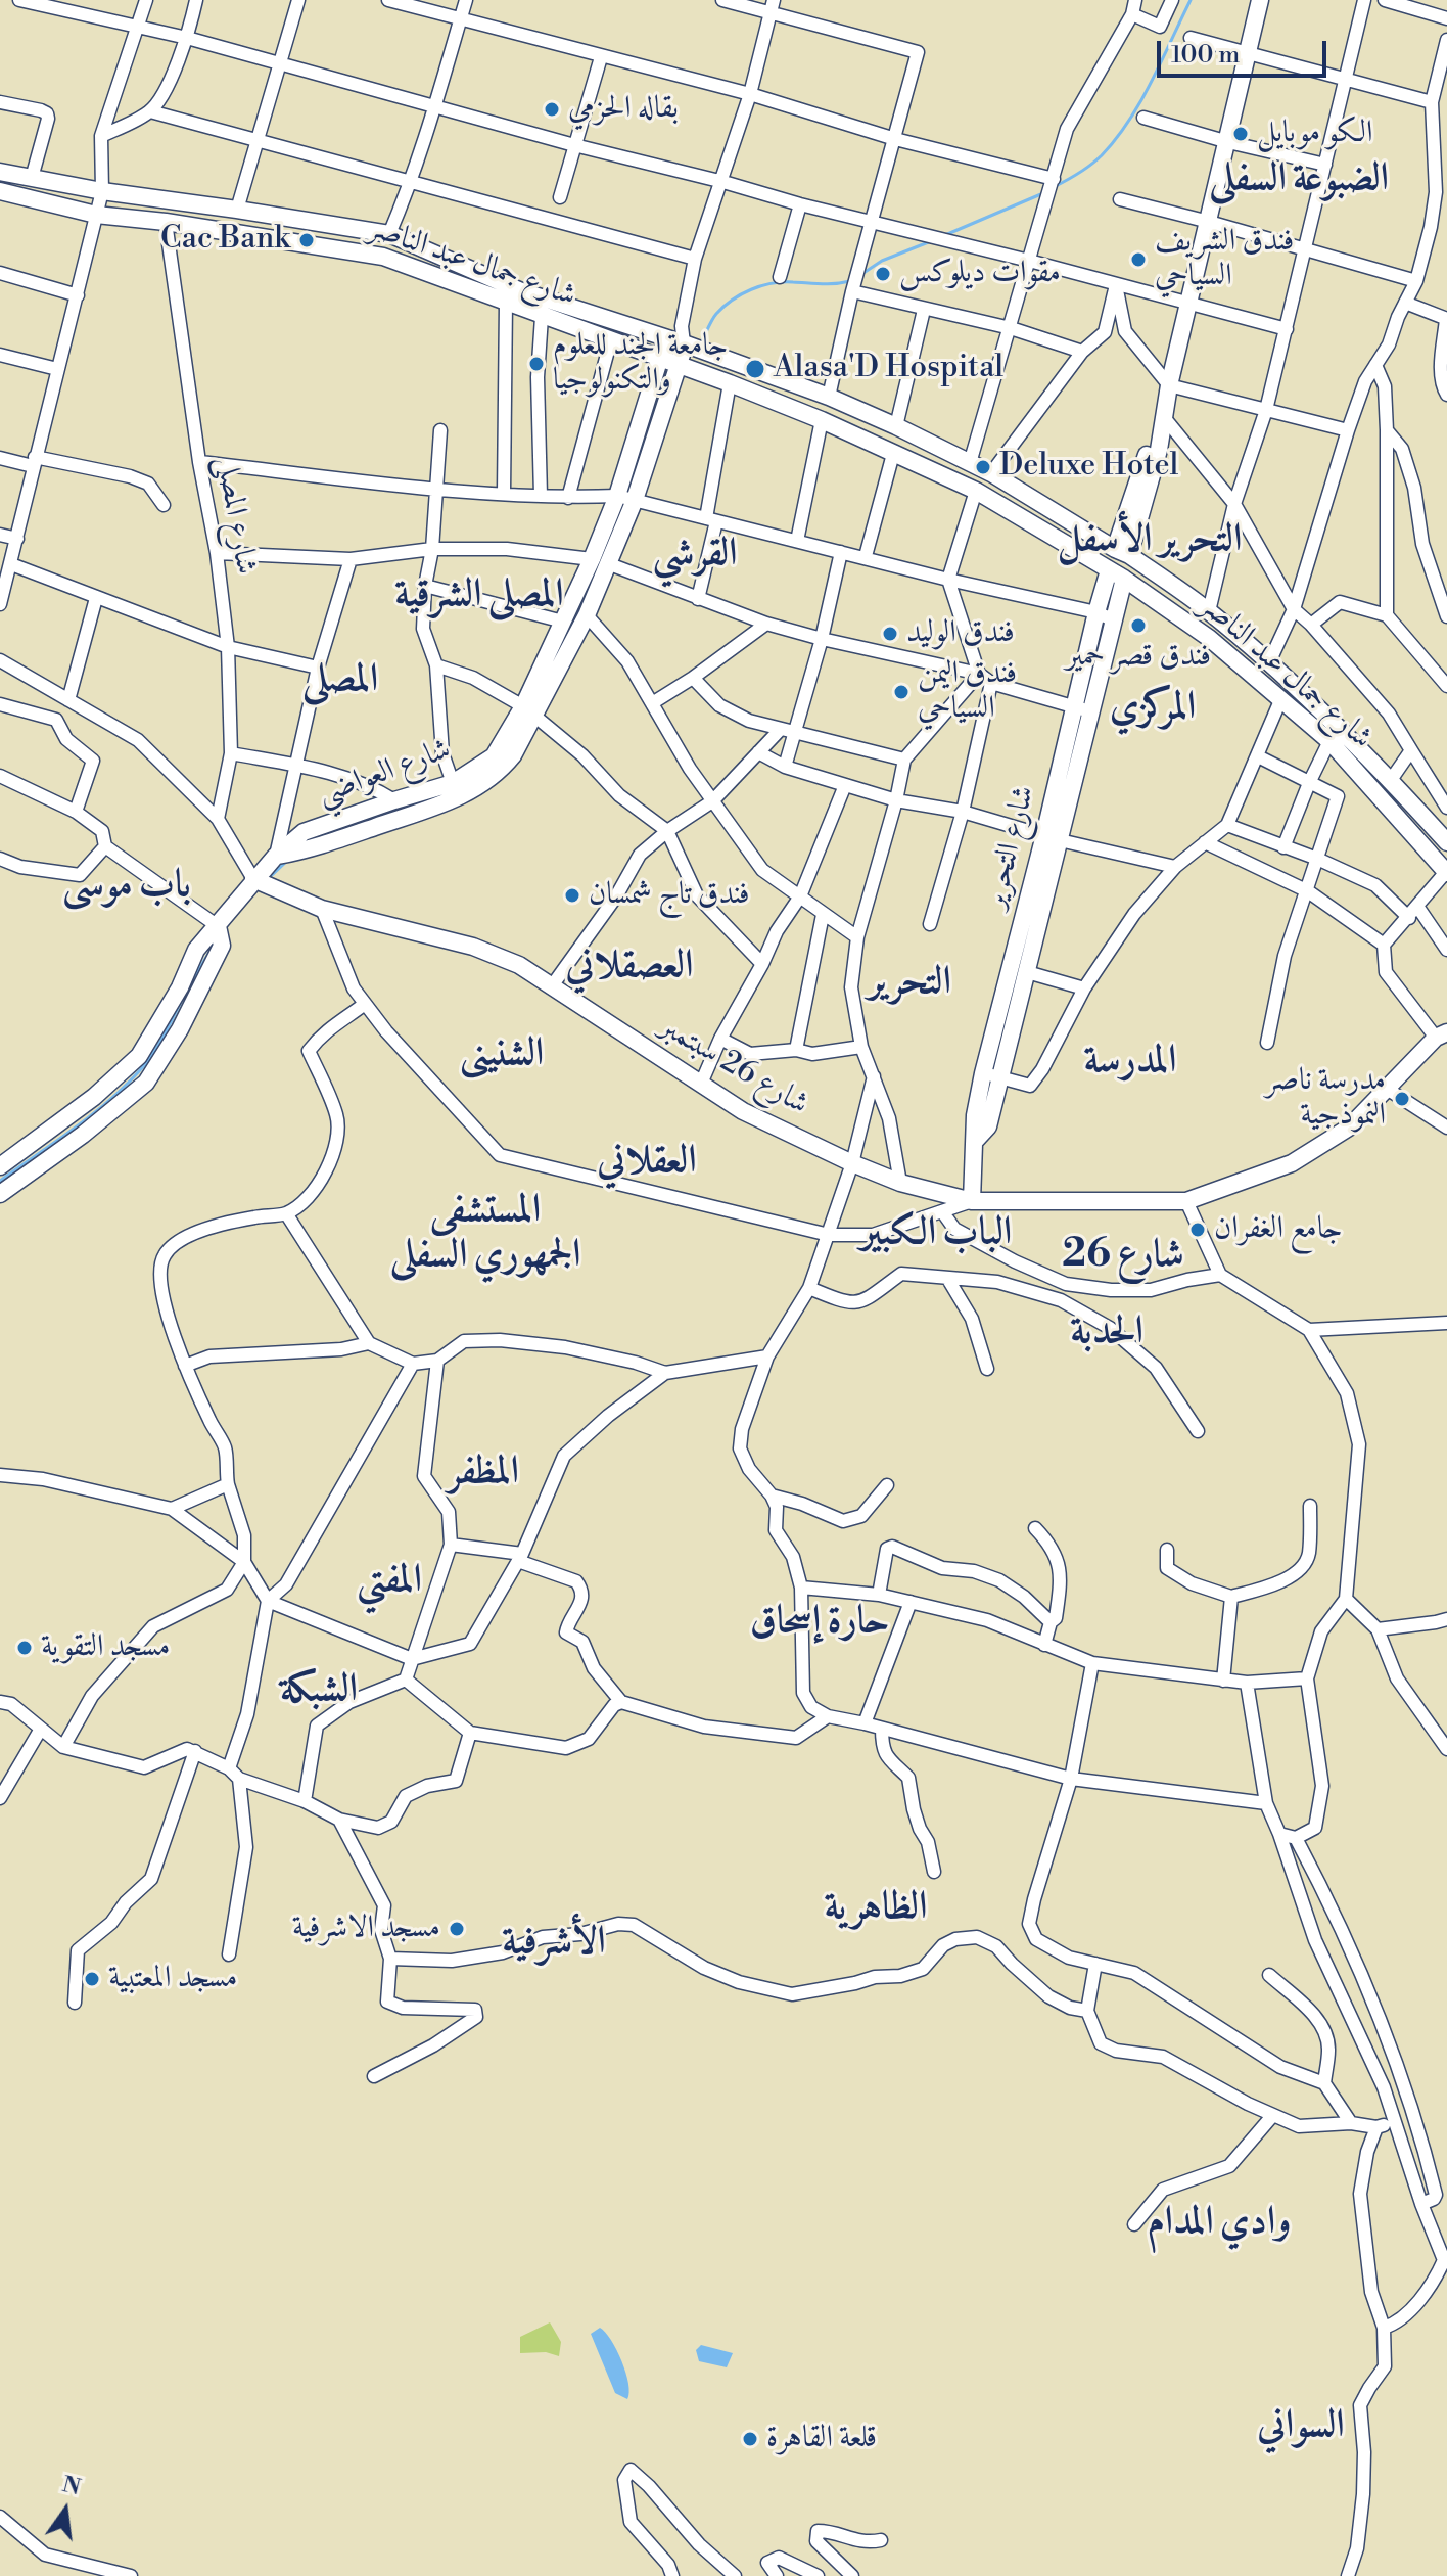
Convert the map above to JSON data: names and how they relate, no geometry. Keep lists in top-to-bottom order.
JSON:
{
  "streets": {
    "main road": [
      "شارع جمال عبد الناصر",
      "شارع العواضي",
      "شارع التحرير",
      "شارع 26 سبتمبر"
    ],
    "street": ["شارع المصلى"]
  },
  "crossings": [
    ["شارع جمال عبد الناصر", "شارع المصلى"],
    ["شارع جمال عبد الناصر", "شارع العواضي"],
    ["شارع جمال عبد الناصر", "شارع التحرير"],
    ["شارع التحرير", "شارع 26 سبتمبر"]
  ],
  "districts": [
    "الضبوعة السفلى",
    "التحرير الأسفل",
    "القرشي",
    "المصلى الشرقية",
    "المصلى",
    "المركزي",
    "باب موسى",
    "العصقلاني",
    "التحرير",
    "الشنينى",
    "المدرسة",
    "العقلاني",
    "المستشفى الجمهوري السفلى",
    "الباب الكبير",
    "شارع 26",
    "الحدبة",
    "المظفر",
    "المفتي",
    "حارة إسحاق",
    "الشبكة",
    "الظاهرية",
    "الأشرفية",
    "وادي المدام",
    "السواني"
  ],
  "places": [
    "بقاله الحزمي",
    "الكو موبايل",
    "Cac Bank",
    "فندق الشريف السياحي",
    "مقوات ديلوكس",
    "جامعة الجند للعلوم والتكنولوجيا",
    "Alasa'D Hospital",
    "Deluxe Hotel",
    "فندق قصر حمير",
    "فندق الوليد",
    "فندق اليمن السياحي",
    "فندق تاج شمسان",
    "مدرسة ناصر النموذجية",
    "جامع الغفران",
    "مسجد التقوية",
    "مسجد الاشرفية",
    "مسجد المعتبية",
    "قلعة القاهرة"
  ],
  "scale_bar": "100 m",
  "north": "top"
}
